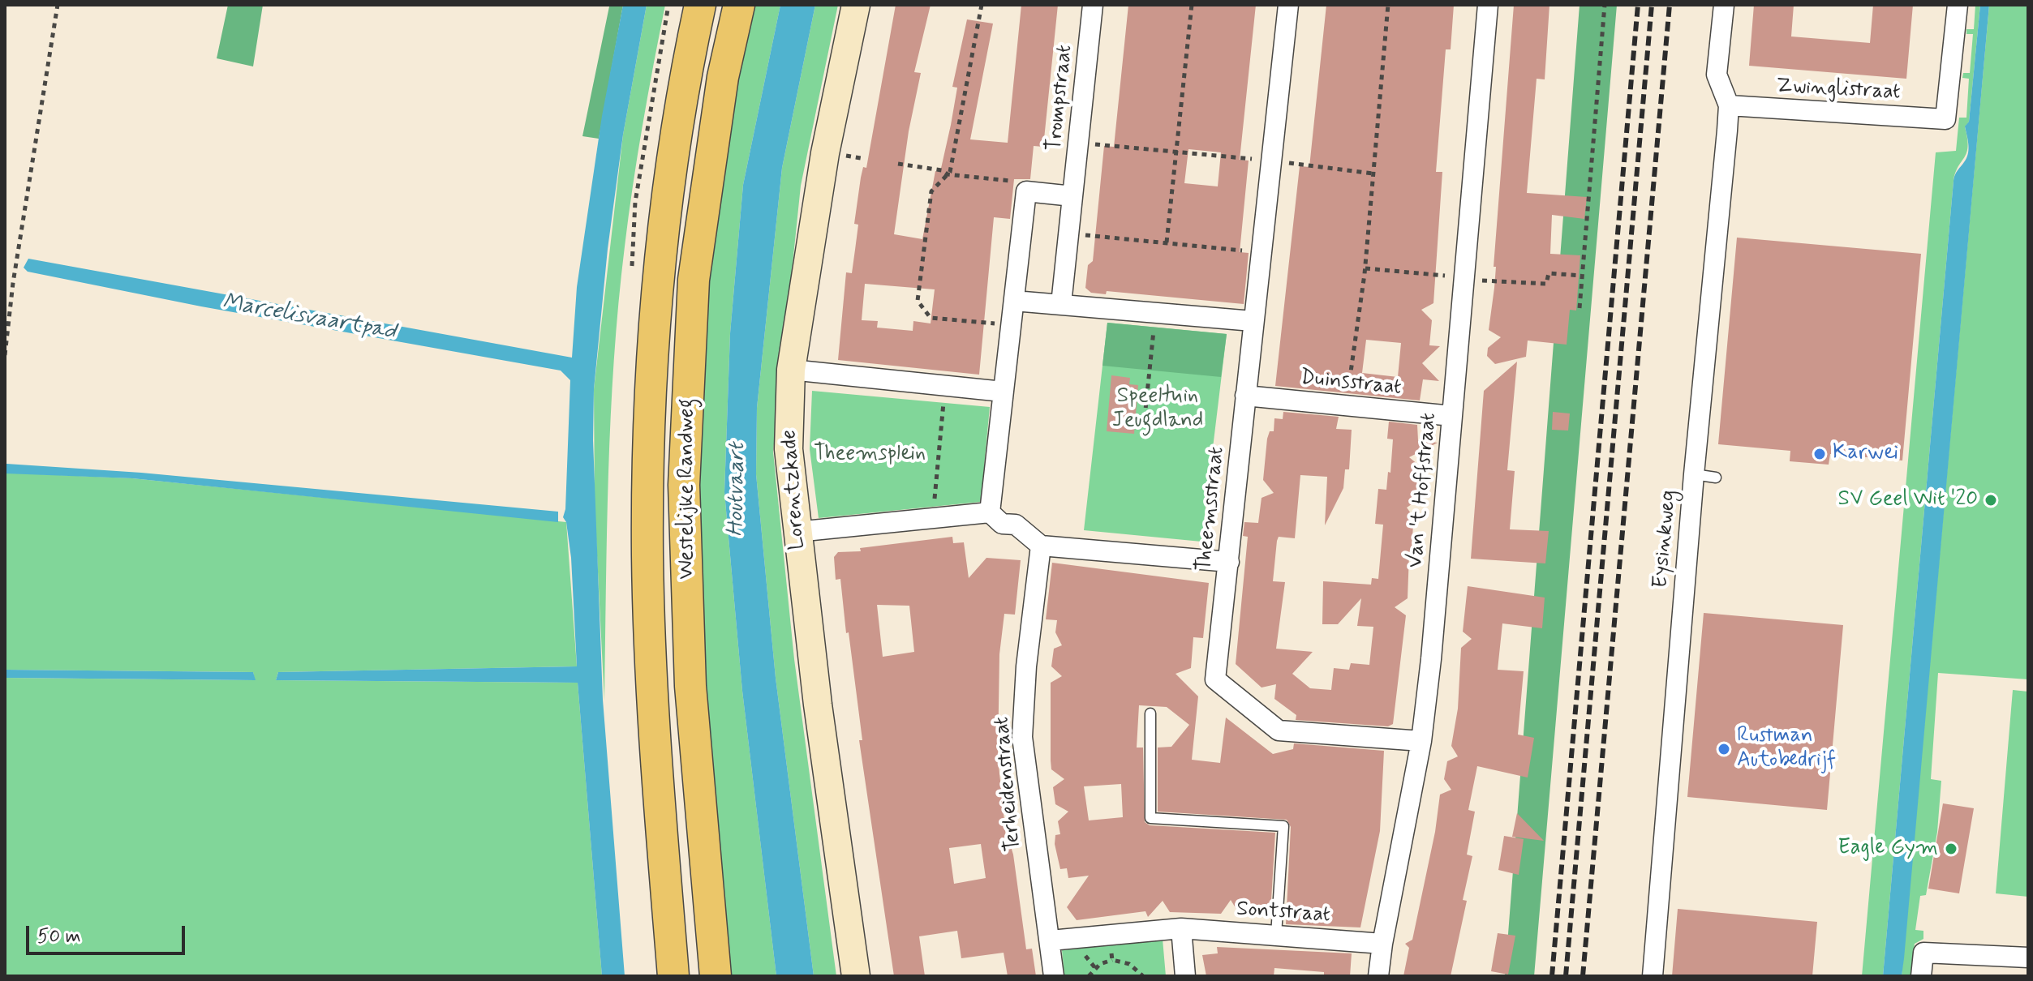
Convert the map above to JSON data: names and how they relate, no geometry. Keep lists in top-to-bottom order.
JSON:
{
  "streets": {
    "main road": ["Westelijke Randweg"],
    "street": [
      "Zwinglistraat",
      "Trompstraat",
      "Duinsstraat",
      "Lorentzkade",
      "Van 't Hoffstraat",
      "Theemsstraat",
      "Eysinkweg",
      "Terheidenstraat",
      "Sontstraat"
    ]
  },
  "crossings": [
    ["Zwinglistraat", "Eysinkweg"],
    ["Duinsstraat", "Van 't Hoffstraat"],
    ["Duinsstraat", "Theemsstraat"],
    ["Van 't Hoffstraat", "Theemsstraat"],
    ["Van 't Hoffstraat", "Sontstraat"],
    ["Terheidenstraat", "Sontstraat"]
  ],
  "water": ["Marcelisvaartpad", "Houtvaart"],
  "parks": ["Speeltuin Jeugdland", "Theemsplein"],
  "places": [
    "Karwei",
    "SV Geel Wit '20",
    "Rustman Autobedrijf",
    "Eagle Gym"
  ],
  "scale_bar": "50 m"
}
